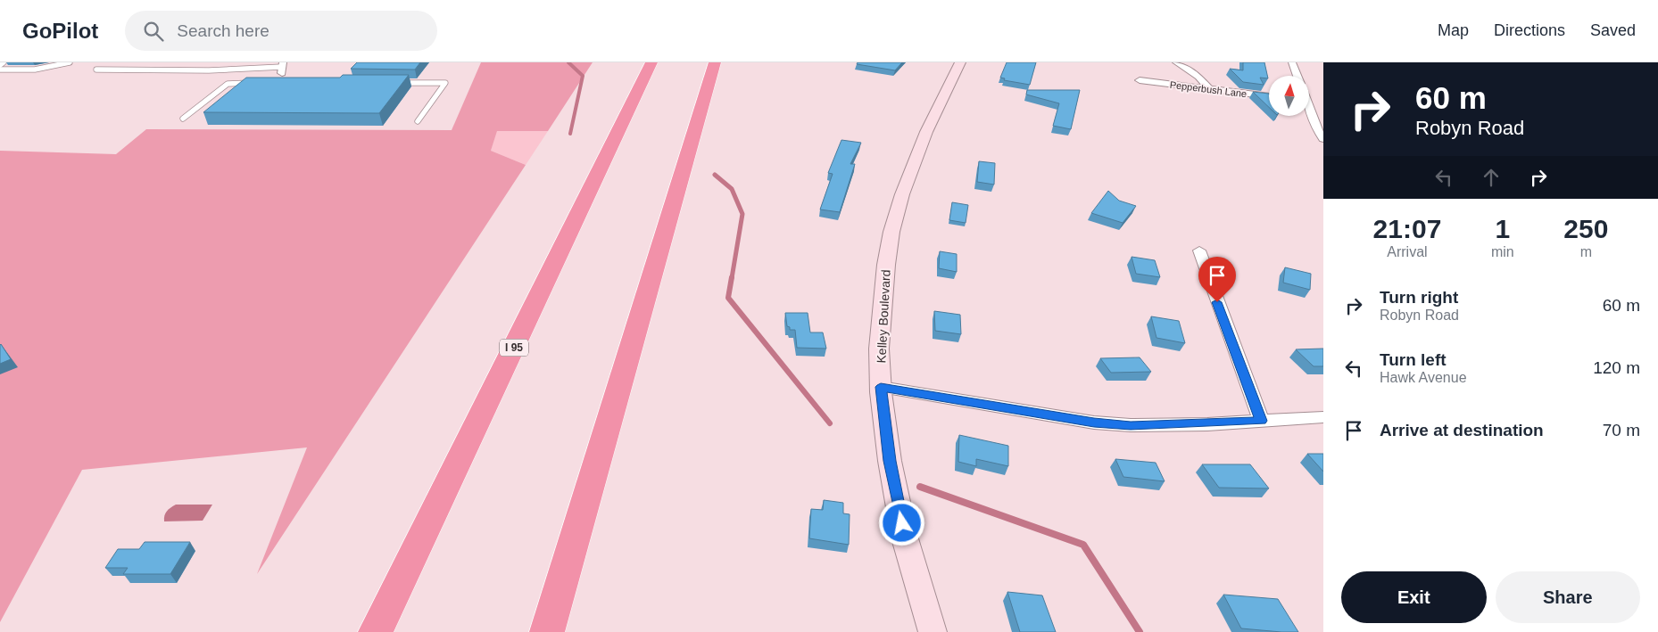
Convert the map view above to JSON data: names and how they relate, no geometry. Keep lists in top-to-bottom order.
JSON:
{
  "streets": {
    "highway": ["I 95"],
    "main road": ["Kelley Boulevard"],
    "street": ["Pepperbush Lane"]
  },
  "north": "top",
  "page": {
    "header": "GoPilot",
    "search": "Search here",
    "nav": ["Map", "Directions", "Saved"],
    "turn": ["60 m", "Robyn Road"],
    "eta": [
      "21:07",
      "Arrival",
      "1",
      "min",
      "250",
      "m"
    ],
    "list": [
      {
        "name": "Turn right",
        "note": "Robyn Road",
        "value": "60 m"
      },
      {
        "name": "Turn left",
        "note": "Hawk Avenue",
        "value": "120 m"
      },
      {
        "name": "Arrive at destination",
        "value": "70 m"
      }
    ],
    "buttons": ["Exit", "Share"]
  }
}
